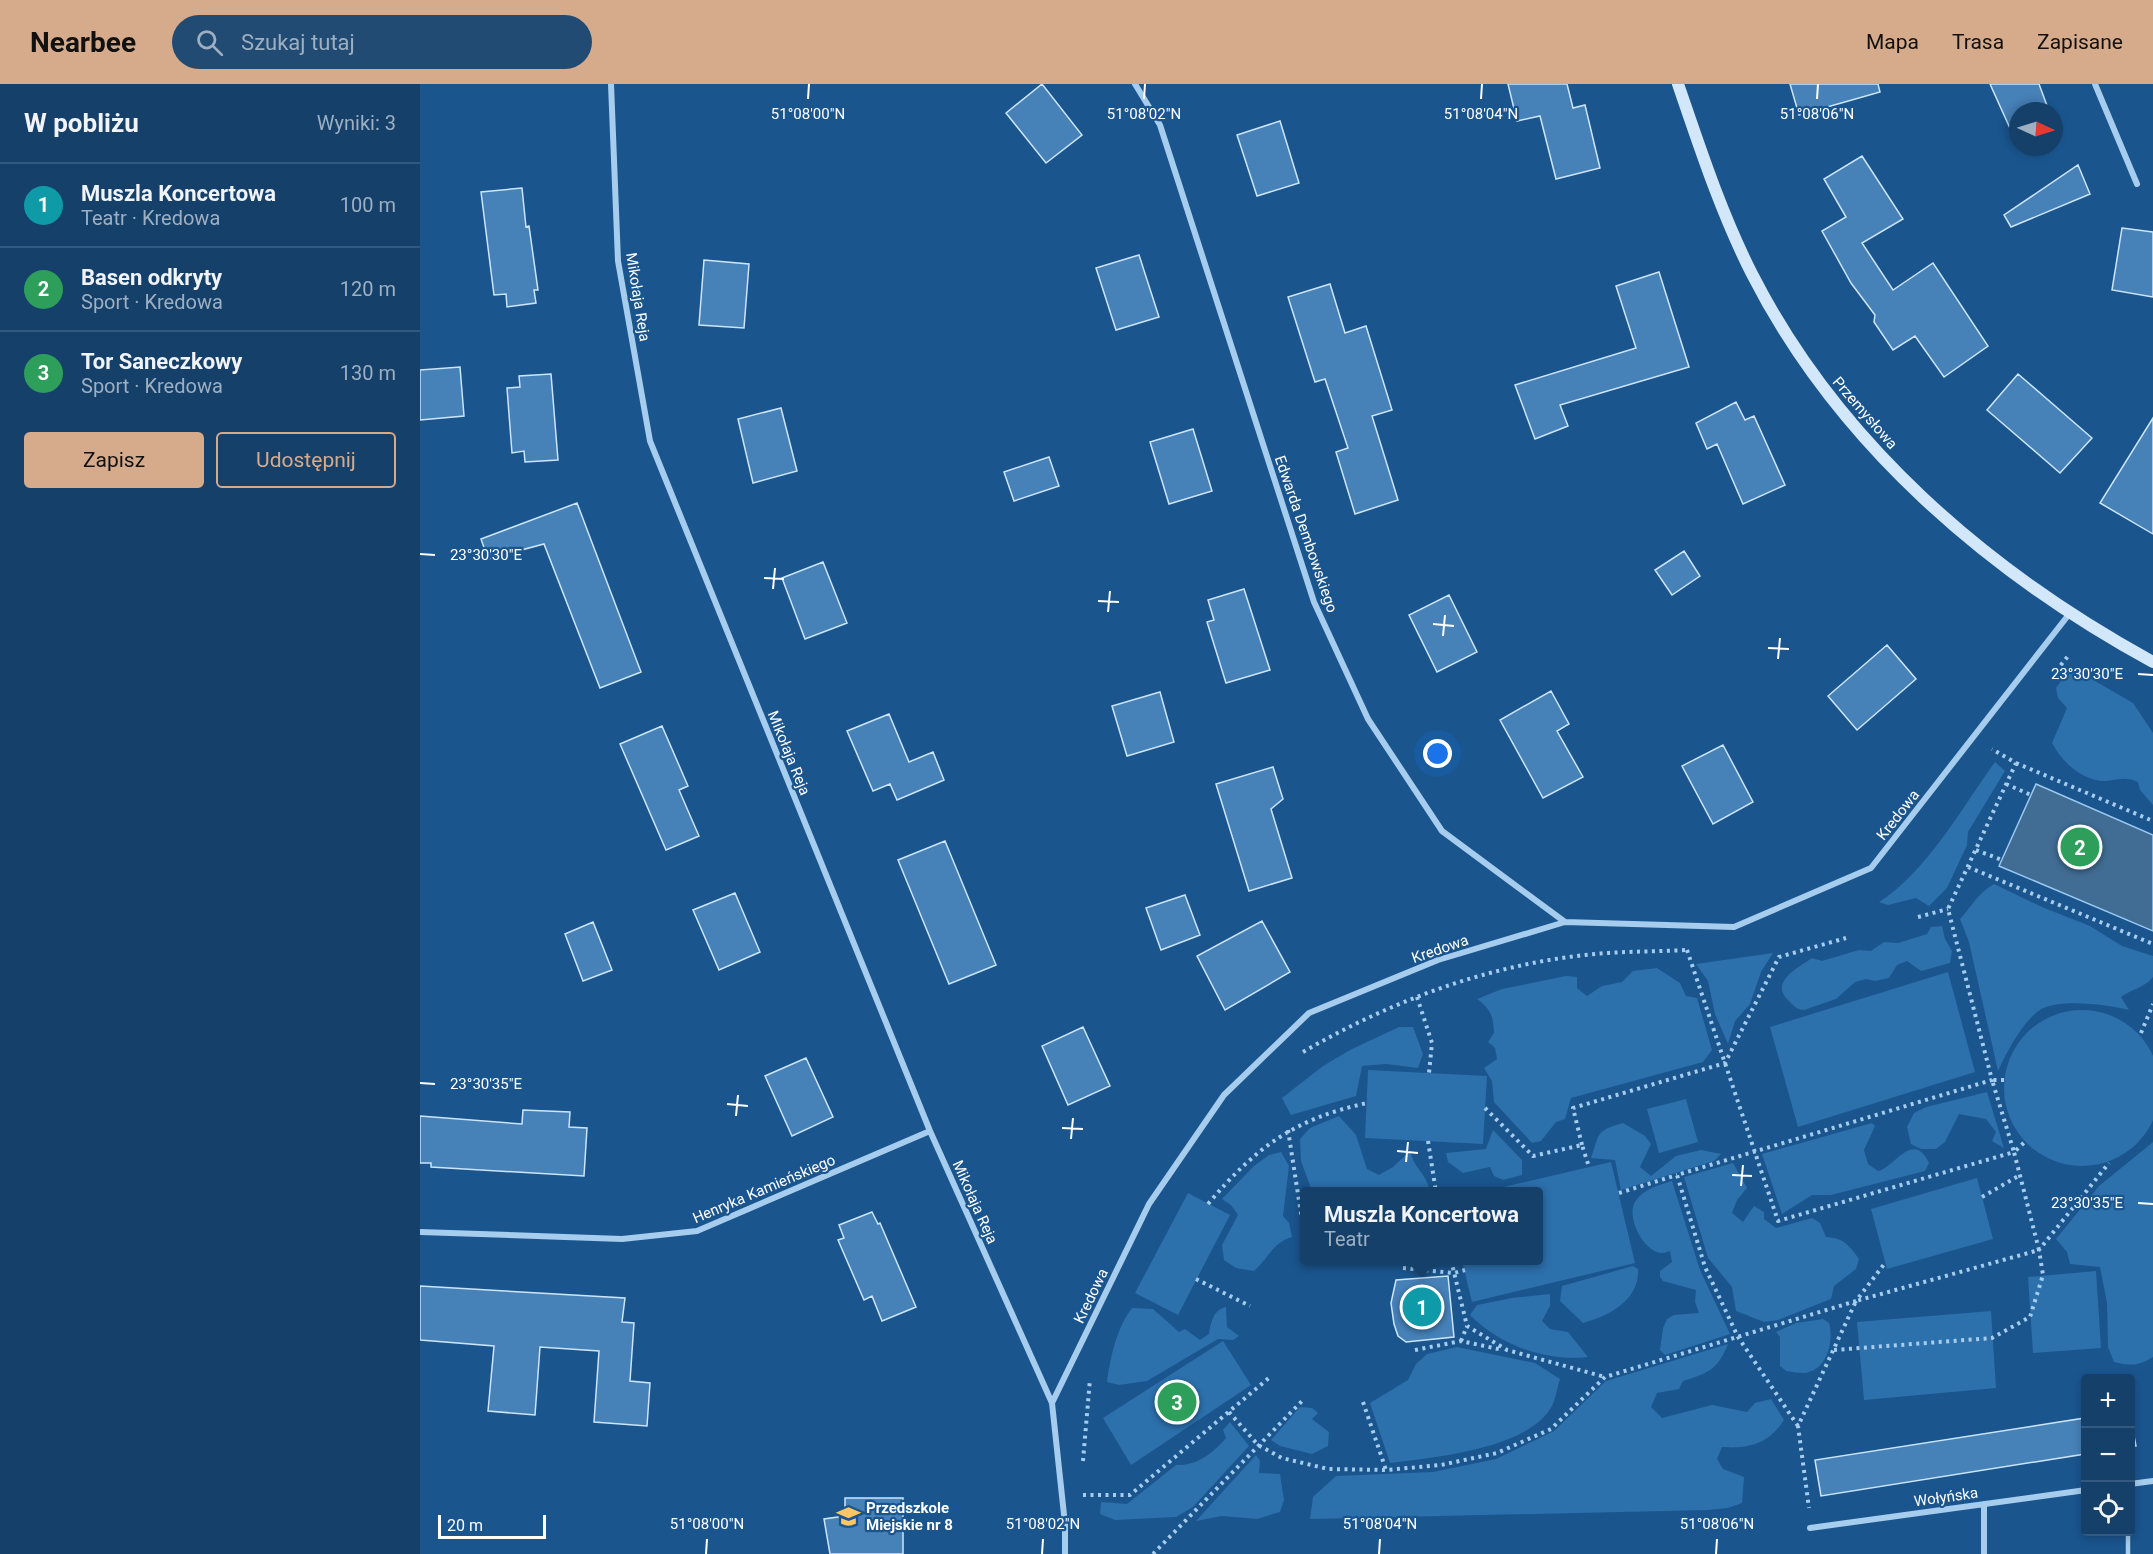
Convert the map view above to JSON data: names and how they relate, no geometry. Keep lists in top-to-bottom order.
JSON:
{
  "streets": {
    "main road": ["Przemysłowa"],
    "street": [
      "Mikołaja Reja",
      "Edwarda Dembowskiego",
      "Kredowa",
      "Henryka Kamieńskiego",
      "Wołyńska"
    ]
  },
  "crossings": [
    ["Mikołaja Reja", "Kredowa"],
    ["Mikołaja Reja", "Henryka Kamieńskiego"],
    ["Przemysłowa", "Kredowa"],
    ["Edwarda Dembowskiego", "Kredowa"]
  ],
  "places": {
    "school or university": ["Przedszkole Miejskie nr 8"]
  },
  "scale_bar": "20 m",
  "north": "right",
  "page": {
    "header": "Nearbee",
    "search": "Szukaj tutaj",
    "nav": ["Mapa", "Trasa", "Zapisane"],
    "heading": ["W pobliżu", "Wyniki: 3"],
    "list": [
      {
        "mark": "1",
        "name": "Muszla Koncertowa",
        "note": "Teatr · Kredowa",
        "value": "100 m"
      },
      {
        "mark": "2",
        "name": "Basen odkryty",
        "note": "Sport · Kredowa",
        "value": "120 m"
      },
      {
        "mark": "3",
        "name": "Tor Saneczkowy",
        "note": "Sport · Kredowa",
        "value": "130 m"
      }
    ],
    "buttons": ["Zapisz", "Udostępnij"],
    "pins": ["2", "1", "3"],
    "popup": ["Muszla Koncertowa", "Teatr"],
    "map_buttons": ["+", "−"],
    "scale": "20 m"
  },
  "coordinates": [
    "51°08'00\"N",
    "51°08'02\"N",
    "51°08'04\"N",
    "51°08'06\"N",
    "23°30'30\"E",
    "23°30'35\"E"
  ]
}
